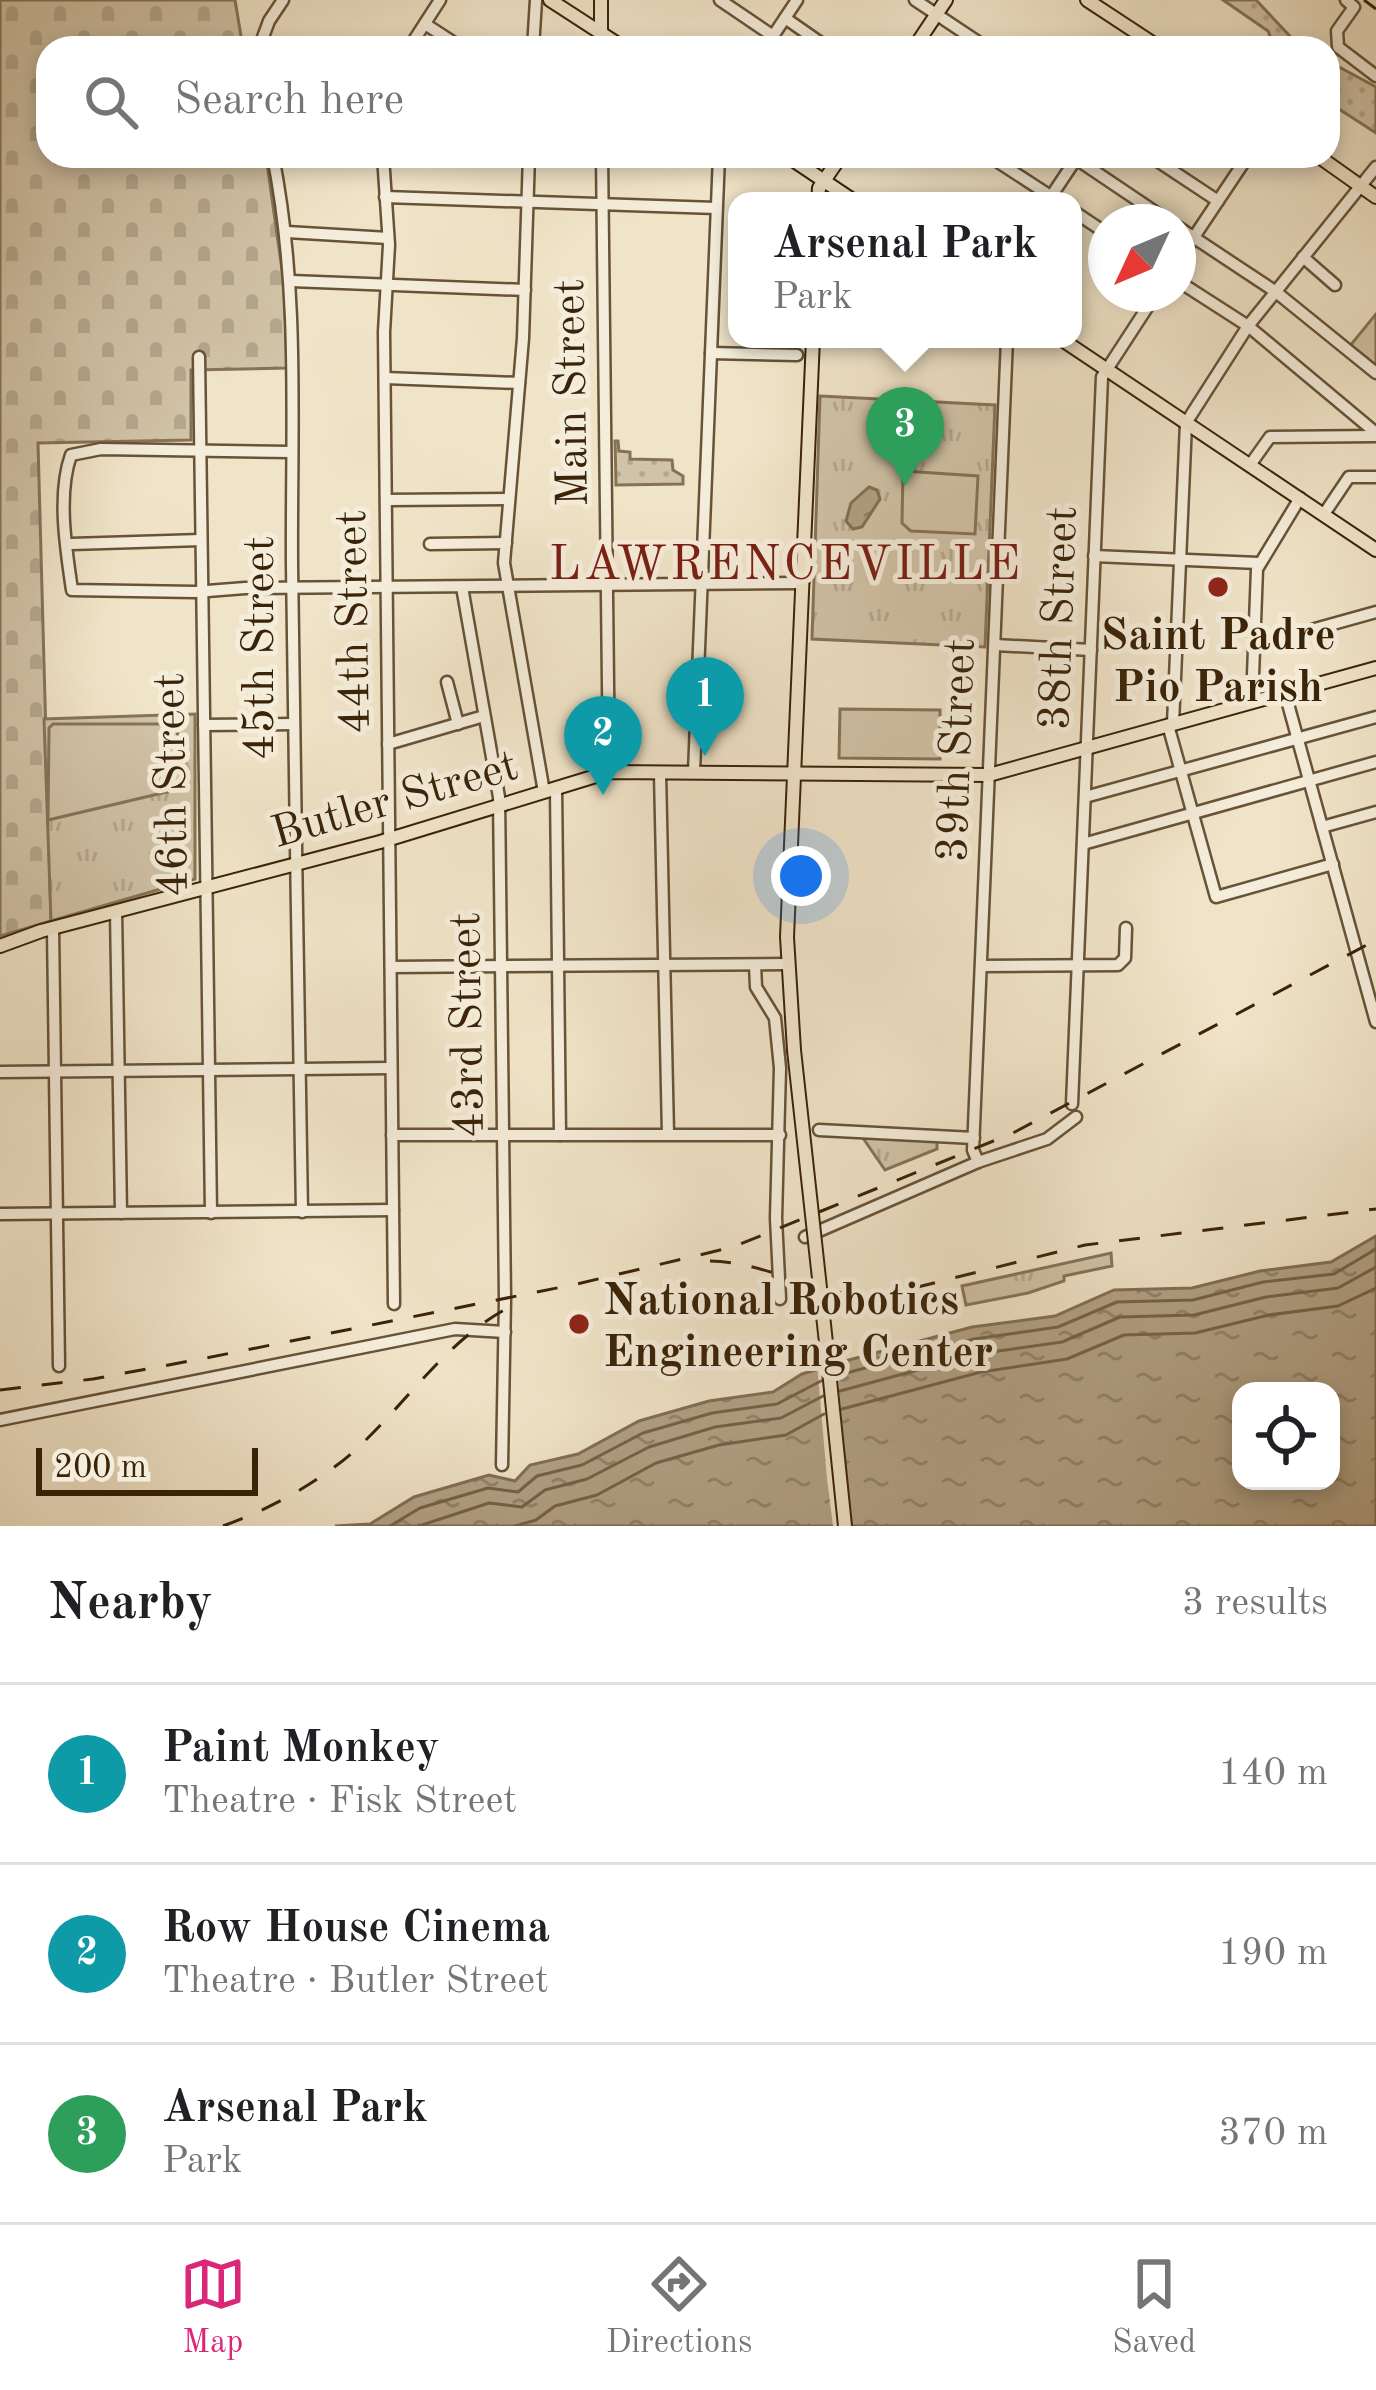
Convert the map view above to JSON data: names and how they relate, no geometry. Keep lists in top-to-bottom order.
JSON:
{
  "streets": {
    "main road": ["Butler Street"],
    "street": [
      "Main Street",
      "38th Street",
      "44th Street",
      "45th Street",
      "39th Street",
      "46th Street",
      "43rd Street"
    ]
  },
  "crossings": [
    ["Main Street", "Butler Street"],
    ["38th Street", "39th Street"],
    ["38th Street", "Butler Street"],
    ["44th Street", "Butler Street"],
    ["45th Street", "Butler Street"],
    ["39th Street", "Butler Street"],
    ["46th Street", "Butler Street"],
    ["Butler Street", "43rd Street"]
  ],
  "districts": ["LAWRENCEVILLE"],
  "places": ["Saint Padre Pio Parish", "National Robotics Engineering Center"],
  "scale_bar": "200 m",
  "north": "bottom left",
  "page": {
    "search": "Search here",
    "popup": ["Arsenal Park", "Park"],
    "pins": ["3", "1", "2"],
    "scale": "200 m",
    "heading": ["Nearby", "3 results"],
    "list": [
      {
        "mark": "1",
        "name": "Paint Monkey",
        "note": "Theatre · Fisk Street",
        "value": "140 m"
      },
      {
        "mark": "2",
        "name": "Row House Cinema",
        "note": "Theatre · Butler Street",
        "value": "190 m"
      },
      {
        "mark": "3",
        "name": "Arsenal Park",
        "note": "Park",
        "value": "370 m"
      }
    ],
    "nav": ["Map", "Directions", "Saved"]
  }
}
